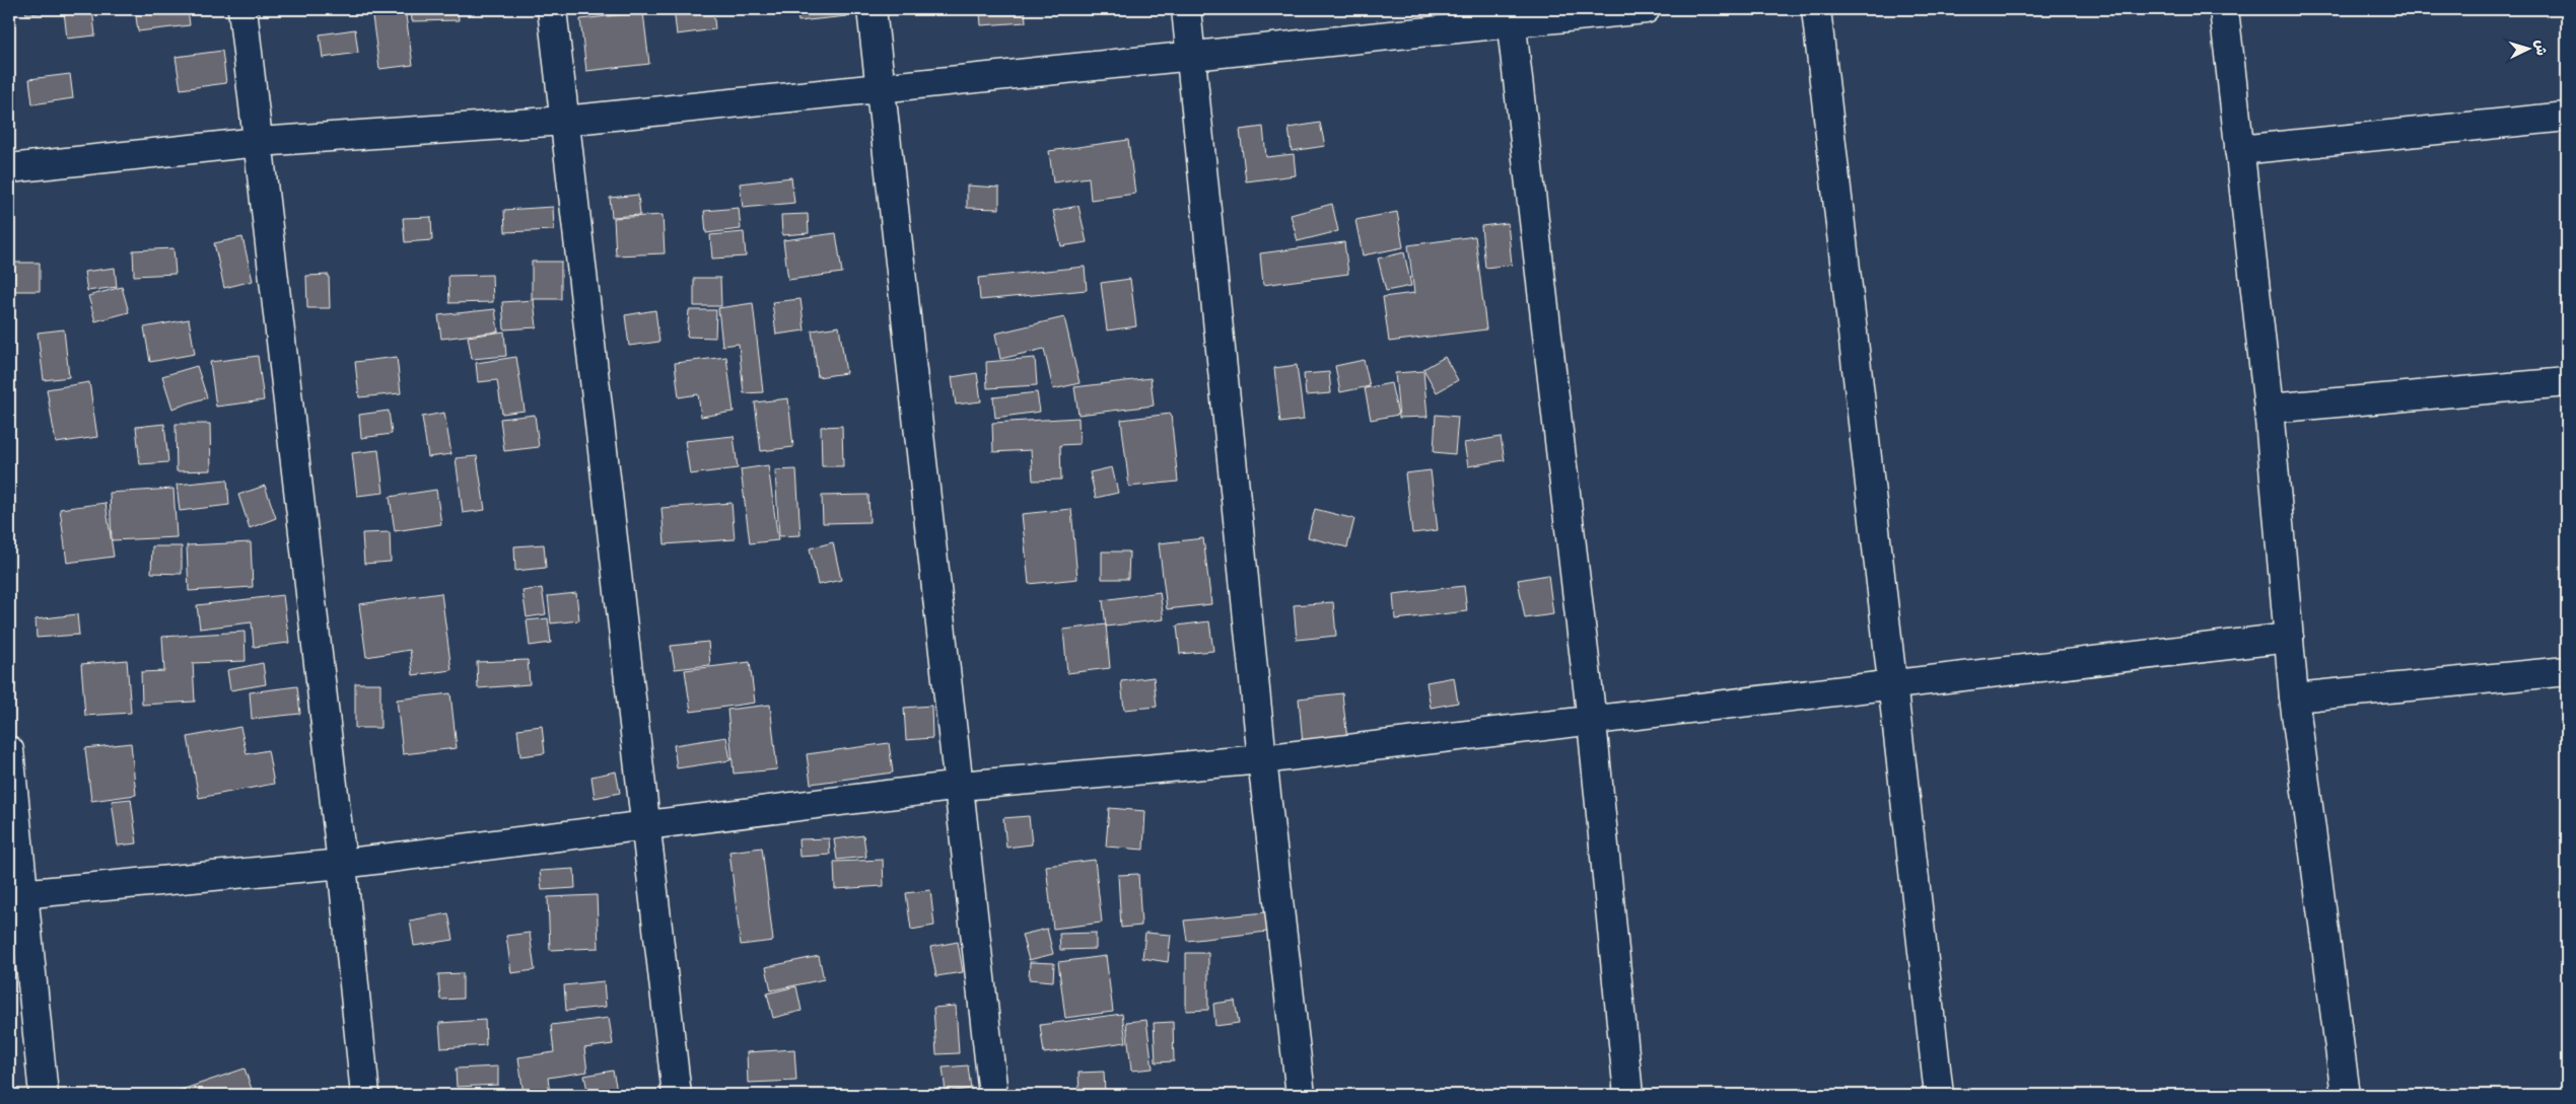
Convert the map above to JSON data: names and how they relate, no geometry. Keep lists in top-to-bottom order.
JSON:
{
  "north": "right"
}
